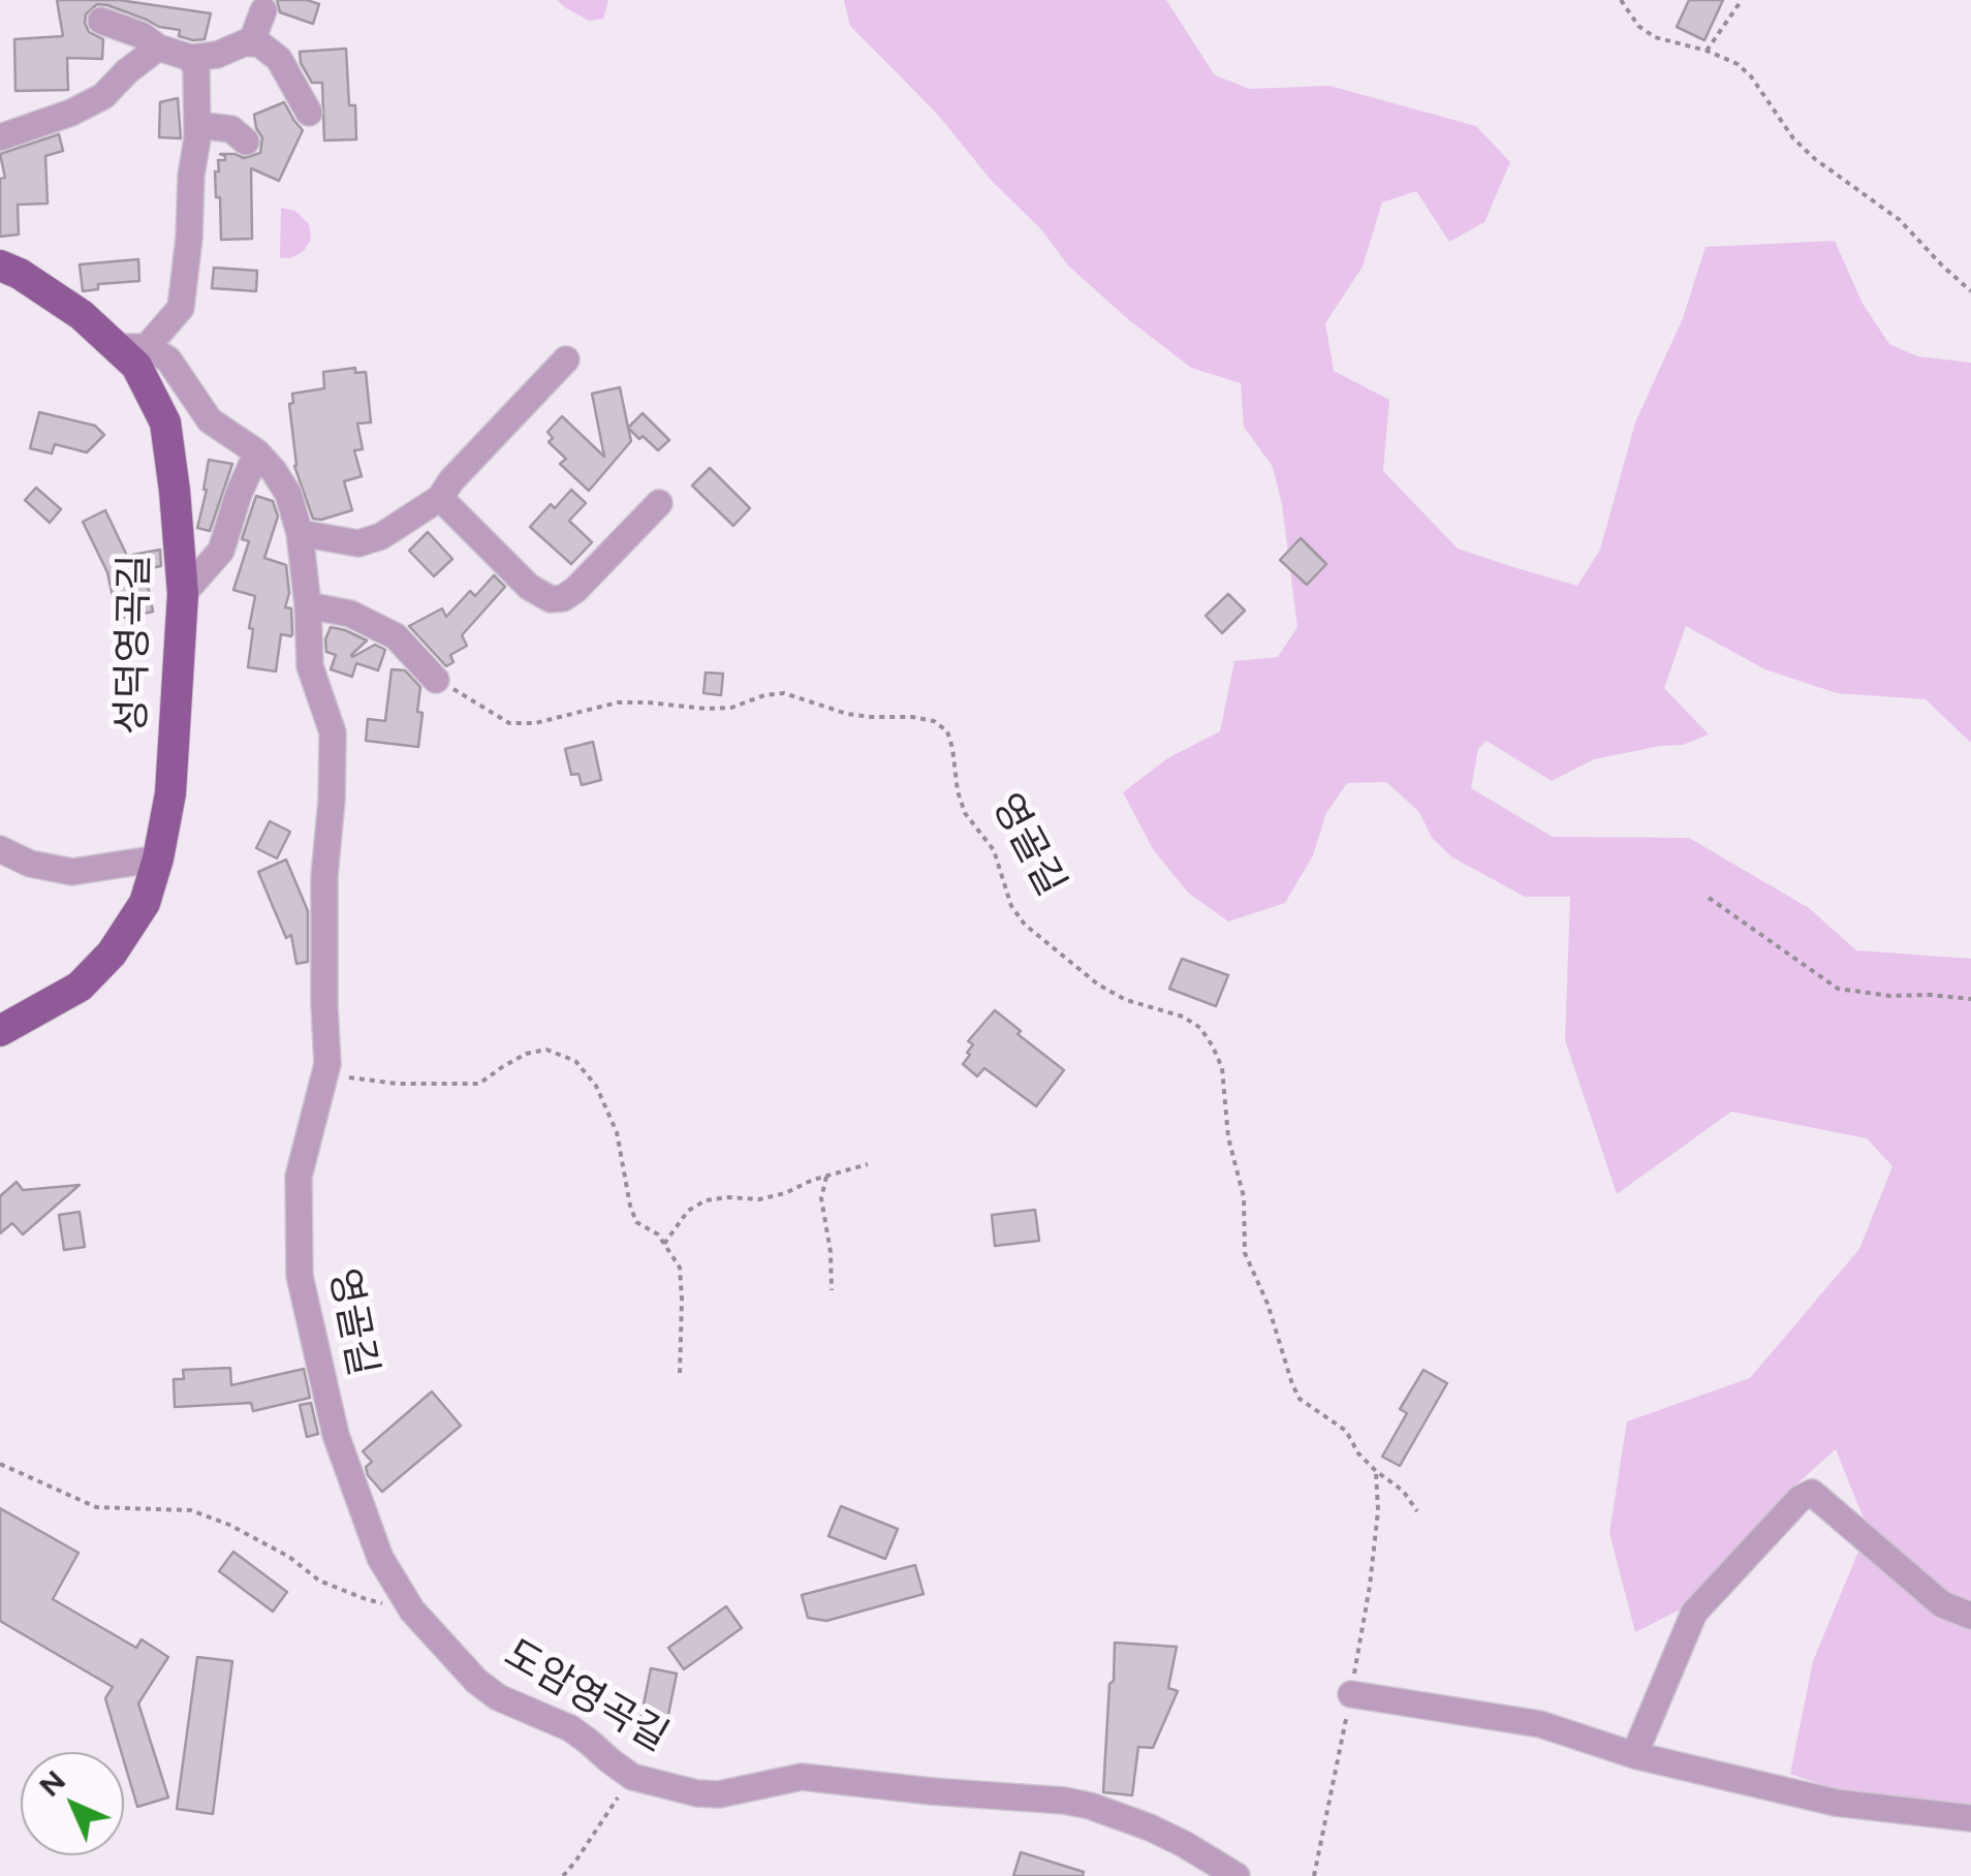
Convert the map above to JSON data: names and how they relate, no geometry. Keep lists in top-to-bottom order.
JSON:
{
  "streets": {
    "main road": ["성덕영곡길"],
    "street": ["영골길", "도암영곡길"]
  },
  "crossings": [
    ["성덕영곡길", "영골길"],
    ["영골길", "도암영곡길"]
  ],
  "north": "top left"
}
